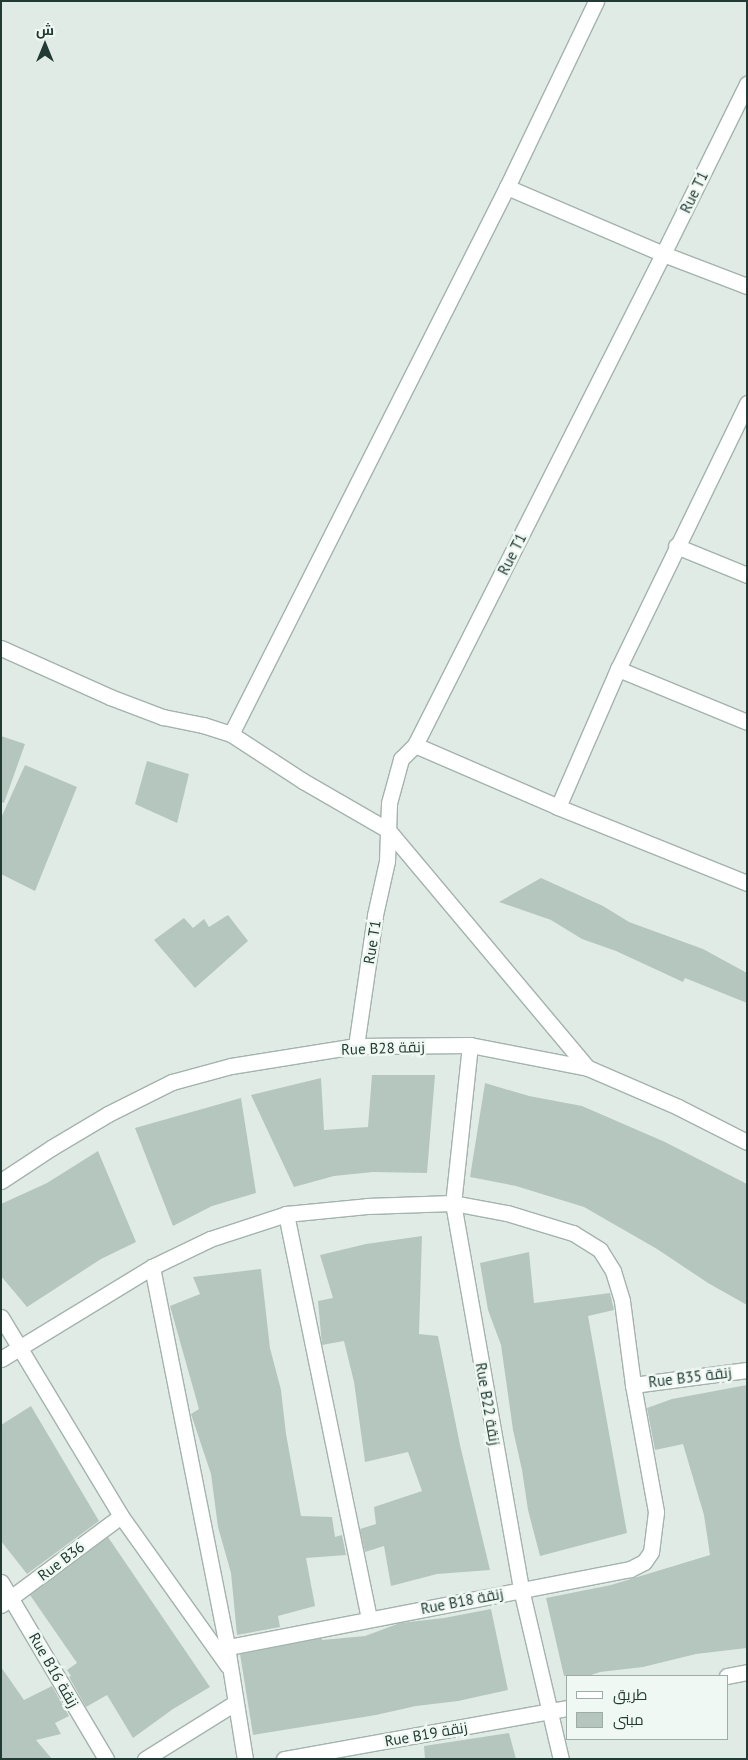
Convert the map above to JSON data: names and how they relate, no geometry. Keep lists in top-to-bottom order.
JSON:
{
  "streets": {
    "street": [
      "Rue T1",
      "Rue B28 زنقة",
      "Rue B35 زنقة",
      "Rue B22 زنقة",
      "Rue B36",
      "Rue B18 زنقة",
      "Rue B16 زنقة",
      "Rue B19 زنقة"
    ]
  },
  "crossings": [
    ["Rue T1", "Rue B28 زنقة"],
    ["Rue B28 زنقة", "Rue B22 زنقة"],
    ["Rue B35 زنقة", "Rue B18 زنقة"],
    ["Rue B22 زنقة", "Rue B18 زنقة"],
    ["Rue B22 زنقة", "Rue B19 زنقة"],
    ["Rue B36", "Rue B16 زنقة"]
  ],
  "legend": ["طريق", "مبنى"],
  "north": "top"
}
